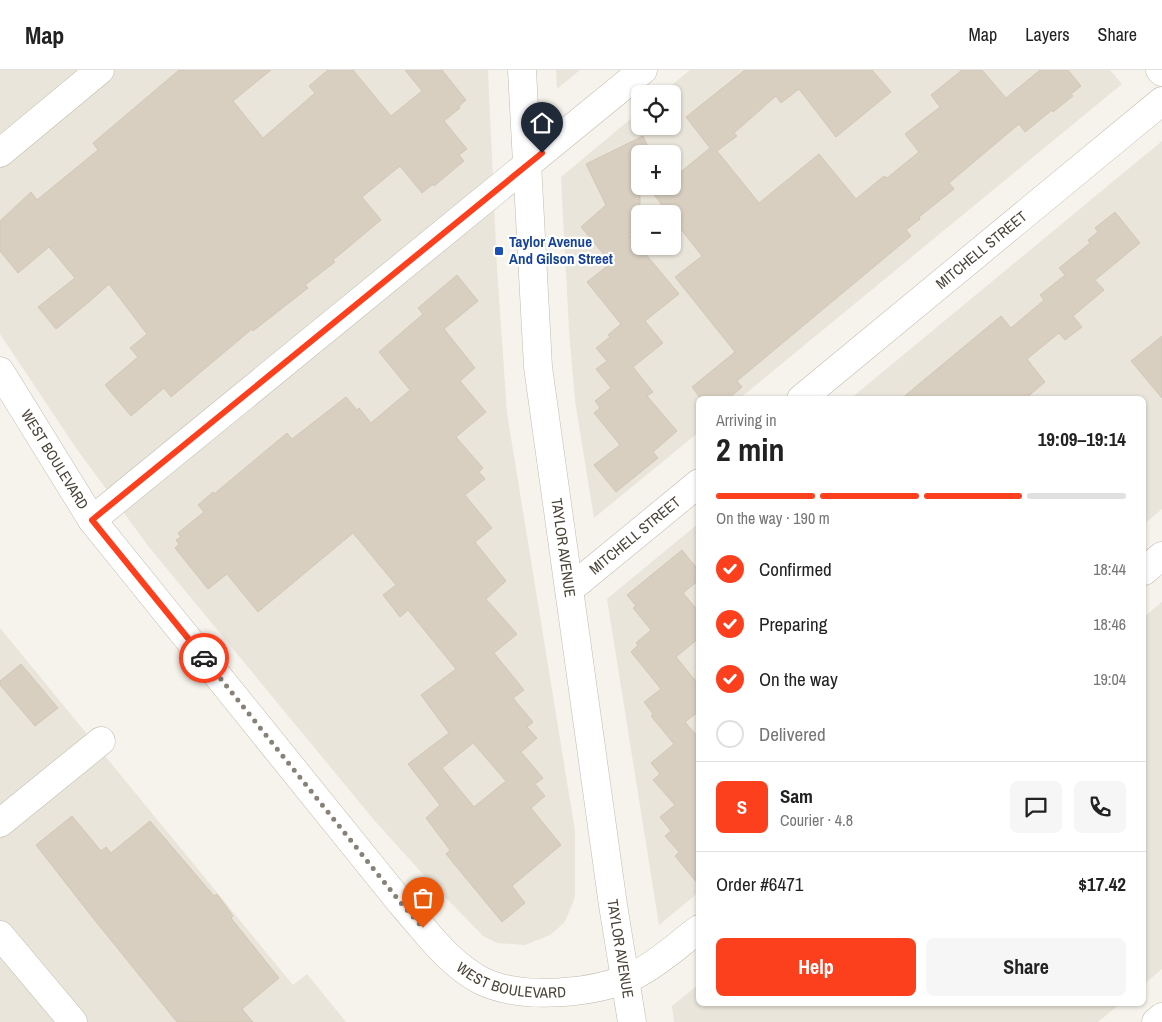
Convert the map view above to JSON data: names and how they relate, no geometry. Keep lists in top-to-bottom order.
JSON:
{
  "streets": {
    "street": ["MITCHELL STREET", "WEST BOULEVARD", "TAYLOR AVENUE"]
  },
  "crossings": [
    ["MITCHELL STREET", "TAYLOR AVENUE"],
    ["WEST BOULEVARD", "TAYLOR AVENUE"]
  ],
  "places": {
    "transit": ["Taylor Avenue And Gilson Street"]
  },
  "page": {
    "header": "Map",
    "nav": ["Map", "Layers", "Share"],
    "map_buttons": ["+", "−"],
    "heading": ["2 min", "Arriving in", "19:09–19:14"],
    "panel": [
      "Sam",
      "Courier · 4.8",
      "Order #6471",
      "$17.42"
    ],
    "bar": "On the way · 190 m",
    "list": [
      ["Confirmed", "18:44"],
      ["Preparing", "18:46"],
      ["On the way", "19:04"],
      "Delivered"
    ],
    "round": "S",
    "buttons": ["Help", "Share"]
  }
}
